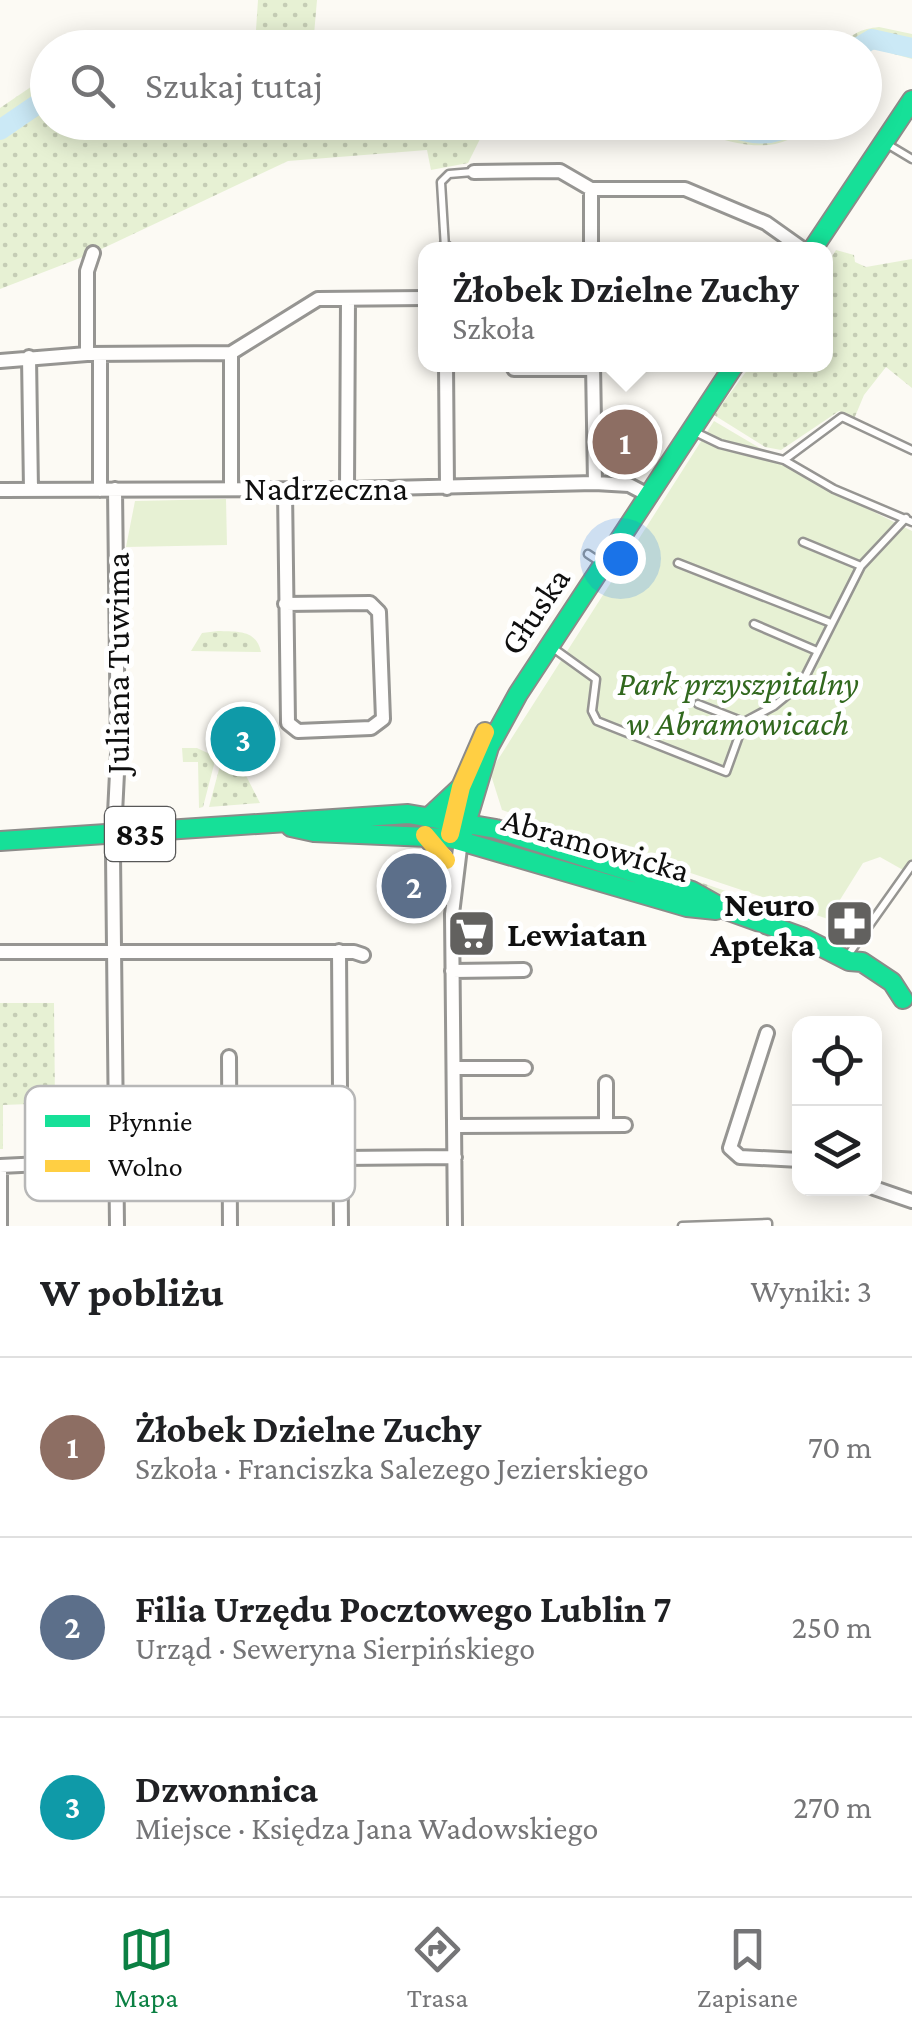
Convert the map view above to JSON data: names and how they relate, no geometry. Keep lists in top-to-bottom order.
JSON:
{
  "streets": {
    "main road": ["Głuska", "835", "Abramowicka"],
    "street": ["Nadrzeczna", "Juliana Tuwima"]
  },
  "crossings": [
    ["Nadrzeczna", "Głuska"],
    ["Nadrzeczna", "Juliana Tuwima"],
    ["Głuska", "835"],
    ["Głuska", "Abramowicka"],
    ["Juliana Tuwima", "835"],
    ["835", "Abramowicka"]
  ],
  "parks": ["Park przyszpitalny w Abramowicach"],
  "places": {
    "pharmacy": ["Neuro Apteka"],
    "supermarket": ["Lewiatan"]
  },
  "legend": ["Płynnie", "Wolno"],
  "page": {
    "search": "Szukaj tutaj",
    "popup": ["Żłobek Dzielne Zuchy", "Szkoła"],
    "pins": ["1", "3", "2"],
    "heading": ["W pobliżu", "Wyniki: 3"],
    "list": [
      {
        "mark": "1",
        "name": "Żłobek Dzielne Zuchy",
        "note": "Szkoła · Franciszka Salezego Jezierskiego",
        "value": "70 m"
      },
      {
        "mark": "2",
        "name": "Filia Urzędu Pocztowego Lublin 7",
        "note": "Urząd · Seweryna Sierpińskiego",
        "value": "250 m"
      },
      {
        "mark": "3",
        "name": "Dzwonnica",
        "note": "Miejsce · Księdza Jana Wadowskiego",
        "value": "270 m"
      }
    ],
    "nav": ["Mapa", "Trasa", "Zapisane"]
  }
}
